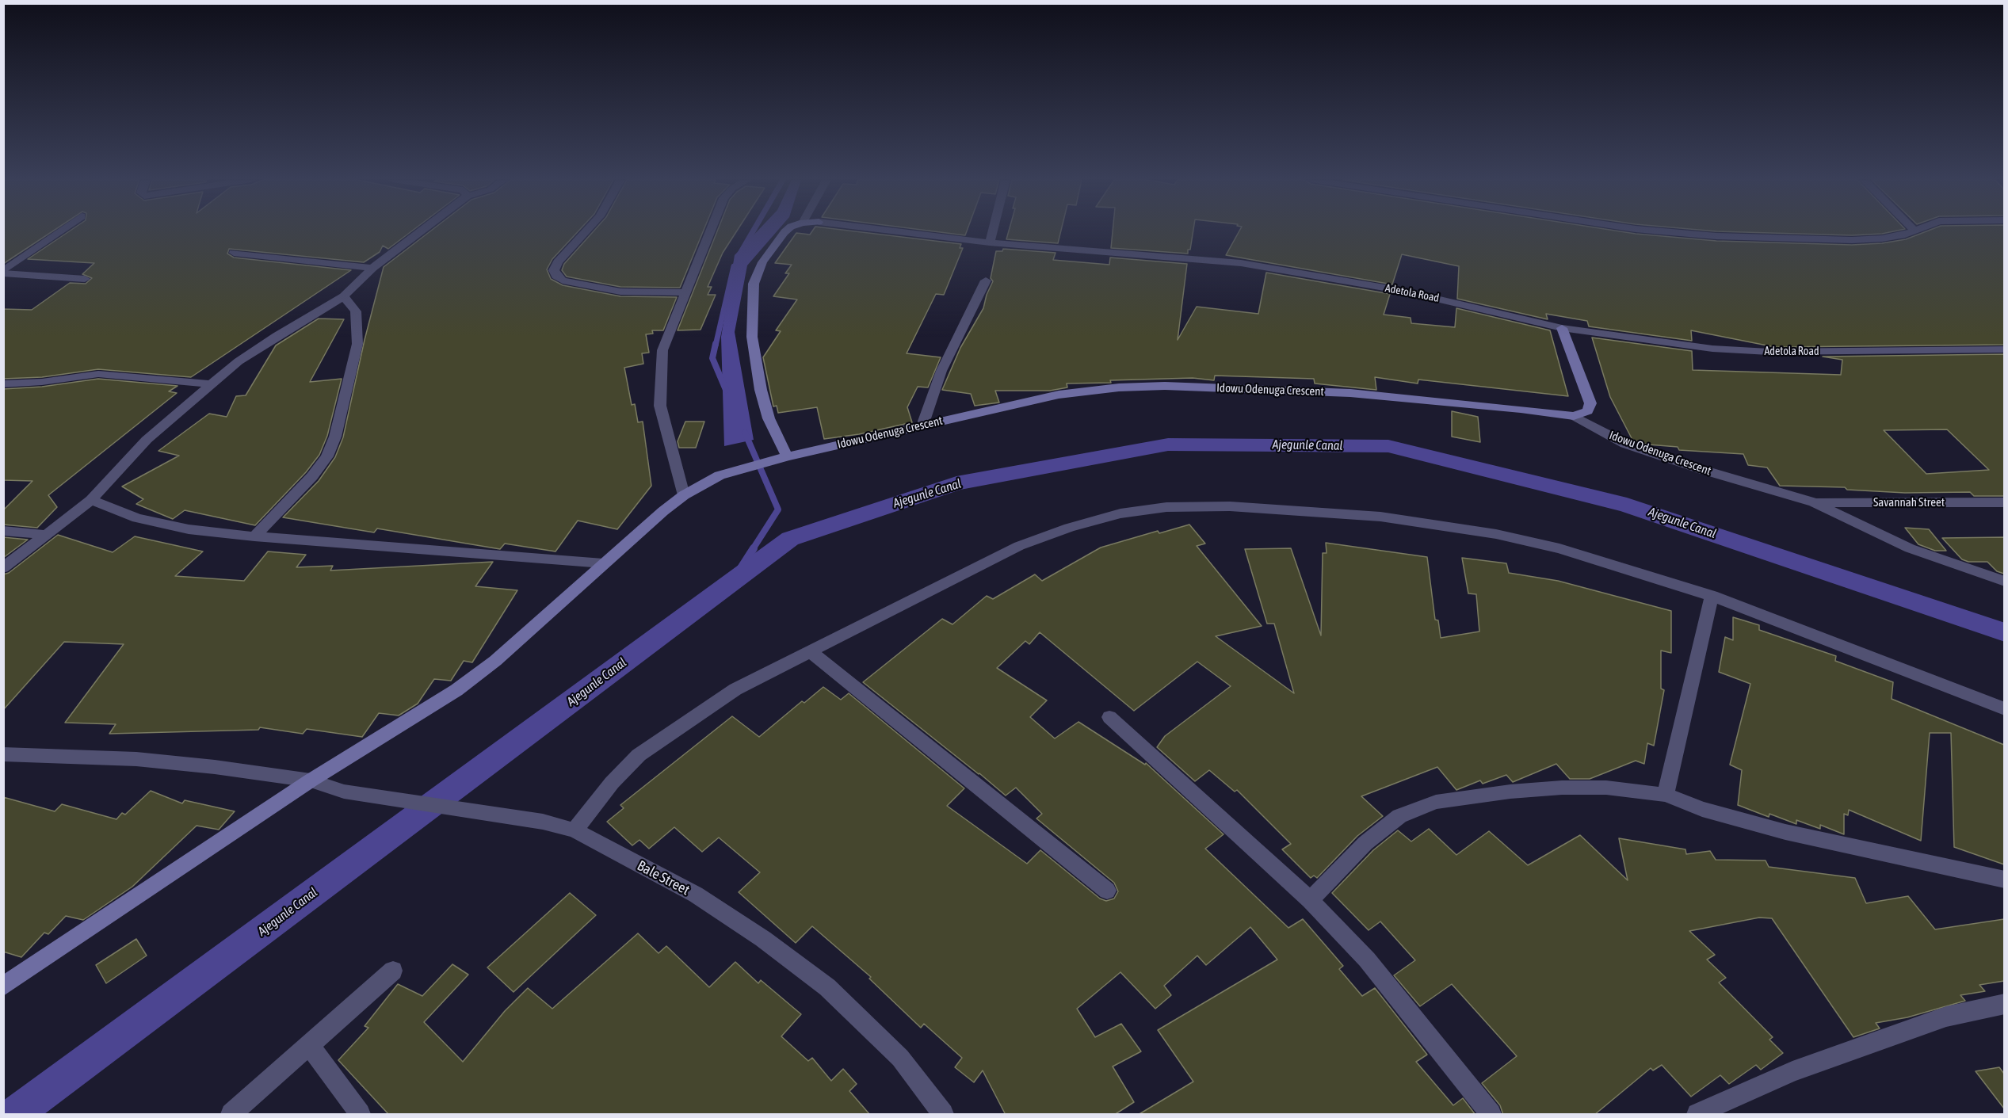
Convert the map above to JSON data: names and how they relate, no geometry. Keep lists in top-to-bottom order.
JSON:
{
  "streets": {
    "street": [
      "Adetola Road",
      "Idowu Odenuga Crescent",
      "Savannah Street",
      "Bale Street"
    ]
  },
  "crossings": [
    ["Idowu Odenuga Crescent", "Savannah Street"],
    ["Idowu Odenuga Crescent", "Bale Street"]
  ],
  "water": ["Ajegunle Canal"]
}
